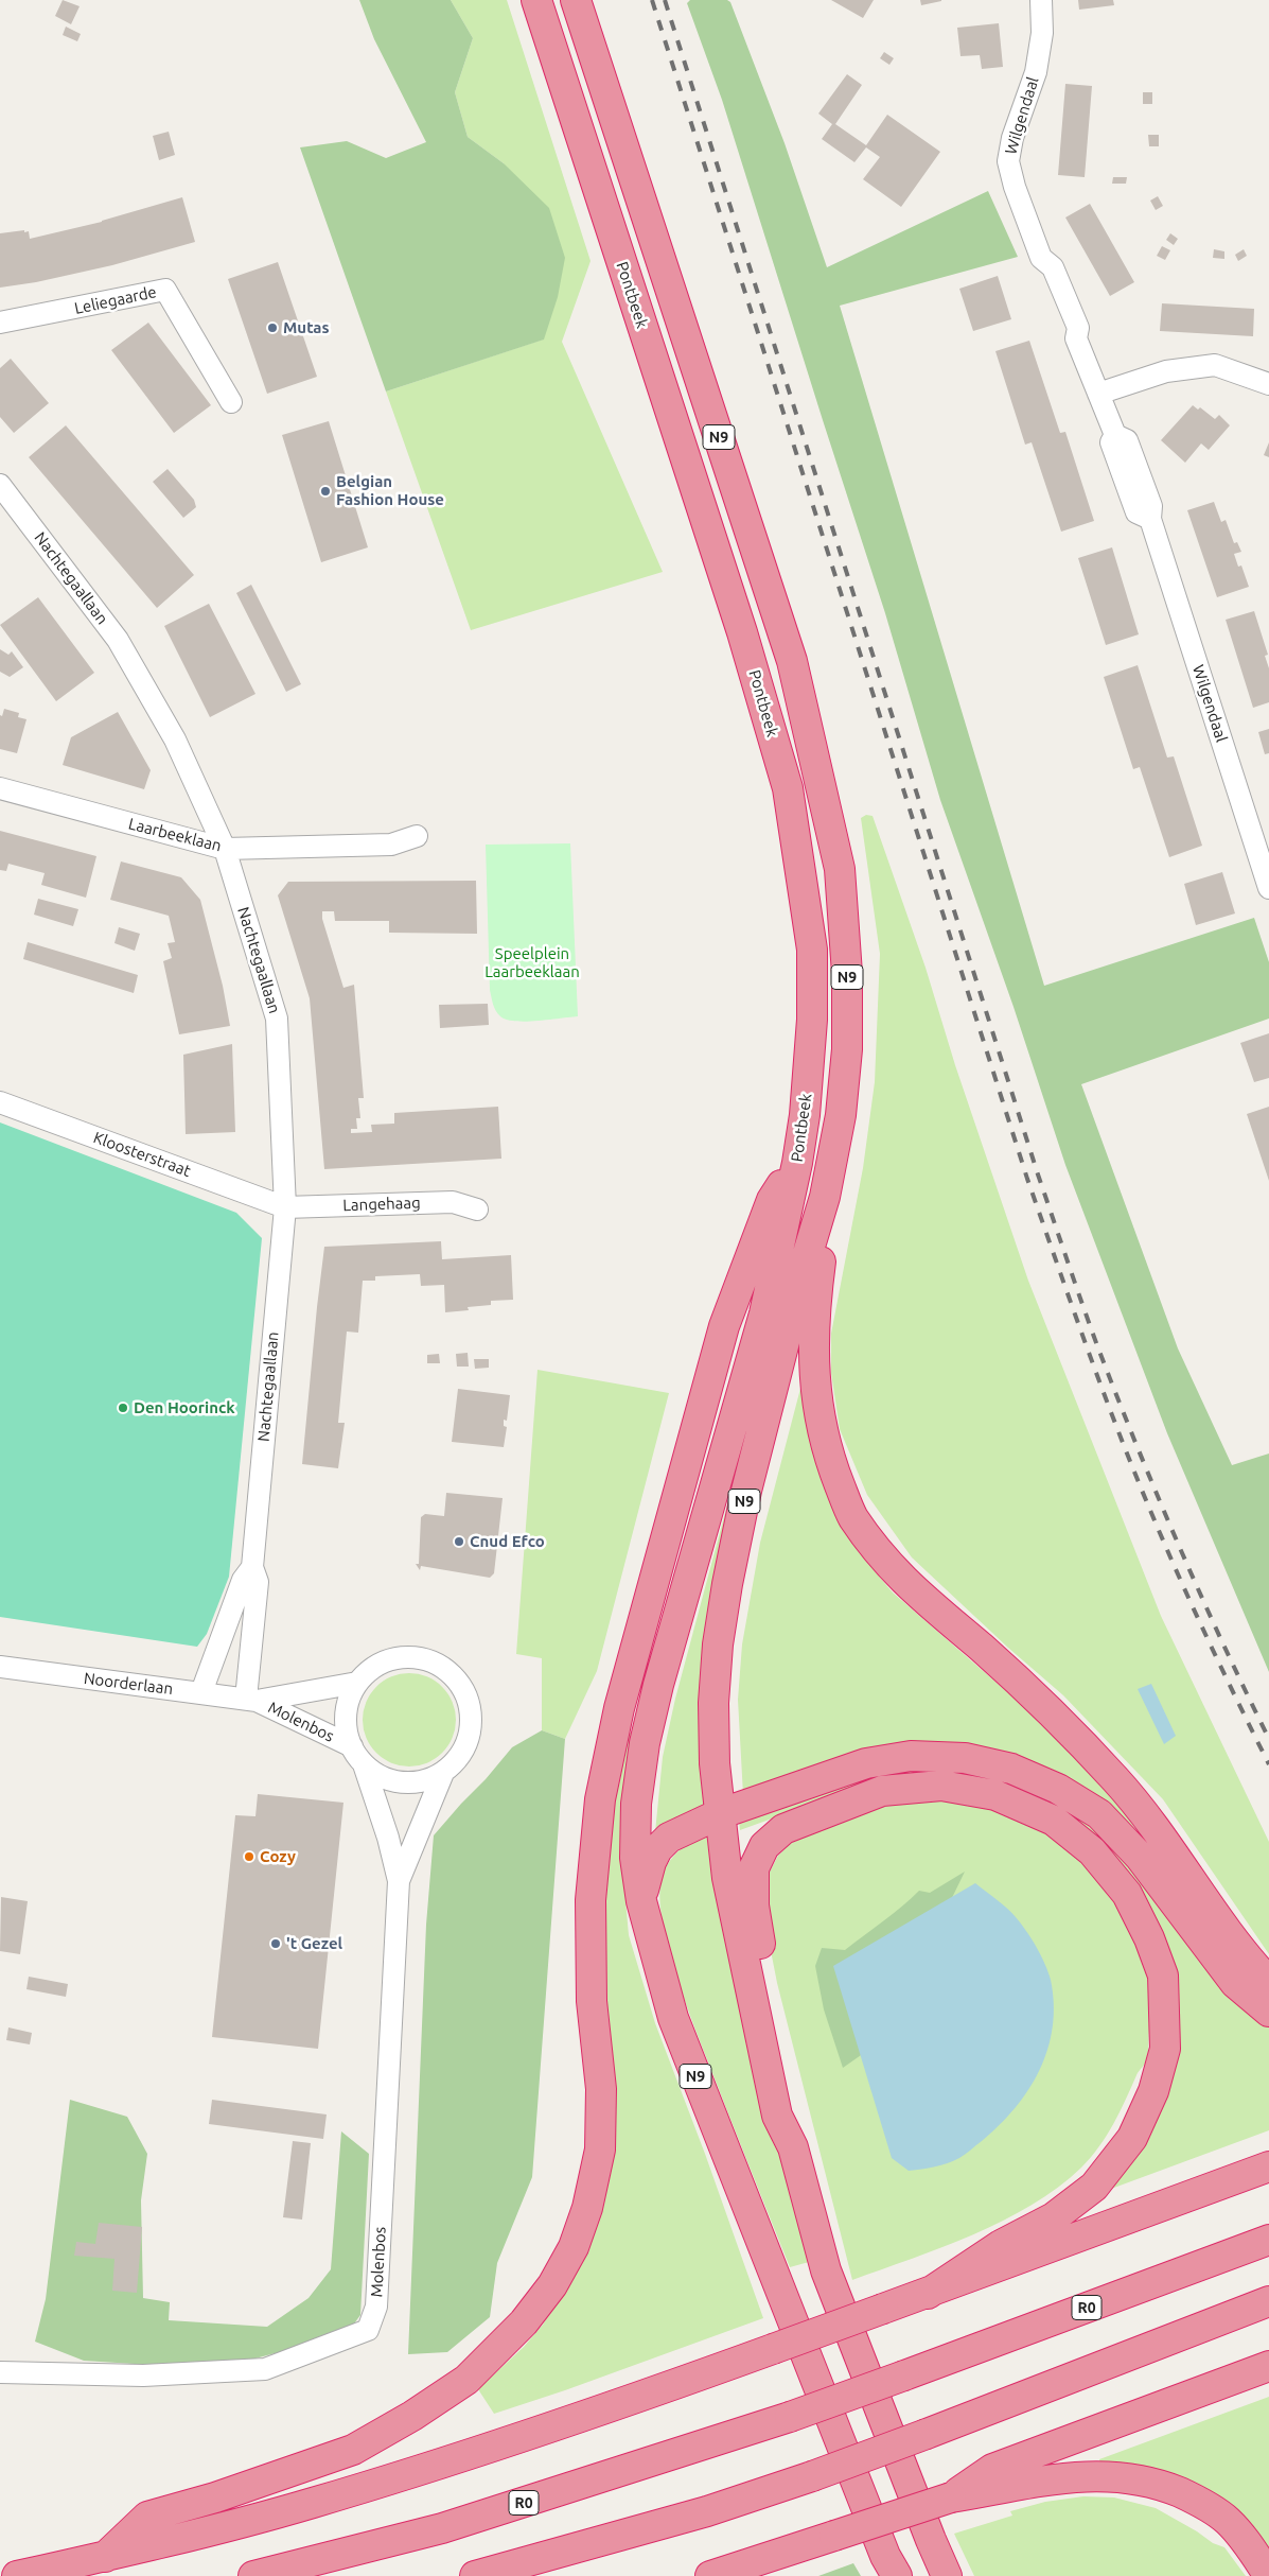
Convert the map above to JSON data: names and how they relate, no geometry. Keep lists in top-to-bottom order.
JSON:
{
  "streets": {
    "highway": ["Pontbeek", "N9", "R0"],
    "street": [
      "Wilgendaal",
      "Leliegaarde",
      "Nachtegaallaan",
      "Laarbeeklaan",
      "Kloosterstraat",
      "Langehaag",
      "Noorderlaan",
      "Molenbos"
    ]
  },
  "crossings": [
    ["Pontbeek", "N9"],
    ["Nachtegaallaan", "Laarbeeklaan"],
    ["Nachtegaallaan", "Kloosterstraat"],
    ["Nachtegaallaan", "Langehaag"],
    ["Nachtegaallaan", "Noorderlaan"],
    ["Nachtegaallaan", "Molenbos"],
    ["Kloosterstraat", "Langehaag"],
    ["Noorderlaan", "Molenbos"]
  ],
  "parks": ["Speelplein Laarbeeklaan"],
  "places": [
    "Mutas",
    "Belgian Fashion House",
    "Den Hoorinck",
    "Cnud Efco",
    "Cozy",
    "'t Gezel"
  ]
}
